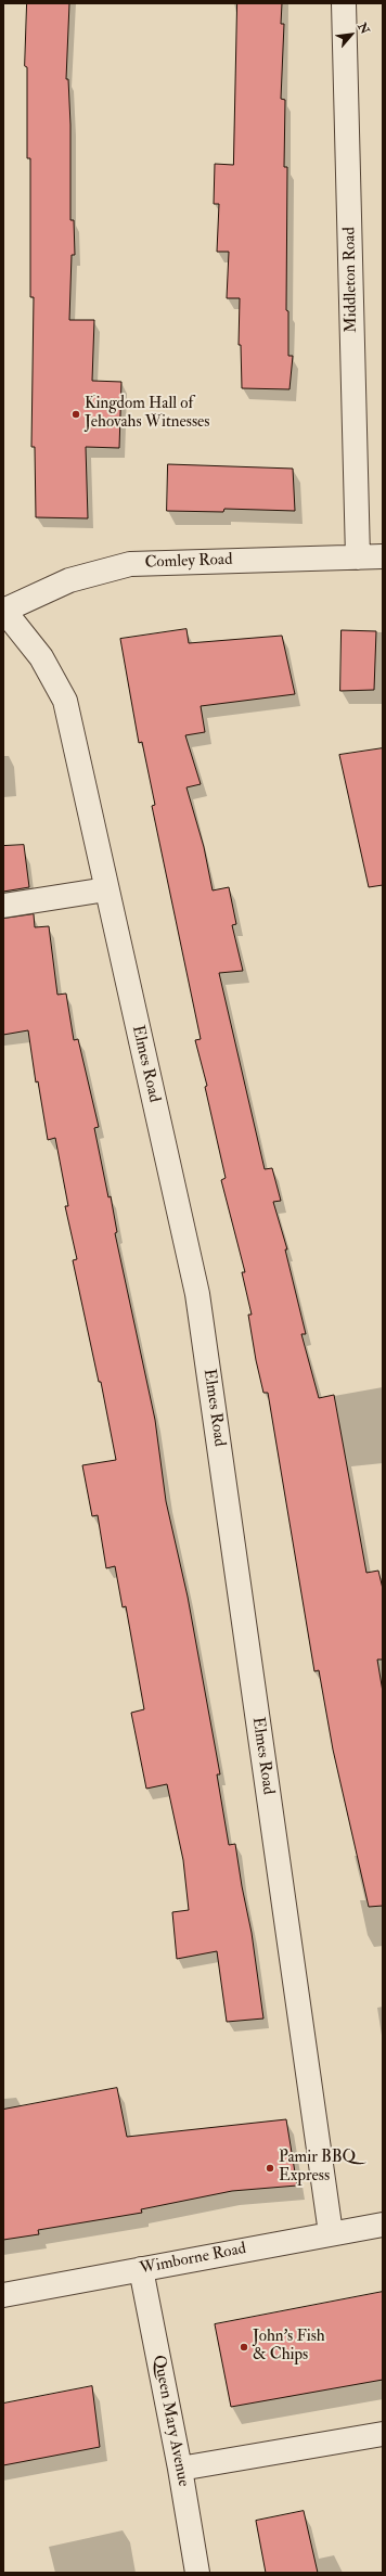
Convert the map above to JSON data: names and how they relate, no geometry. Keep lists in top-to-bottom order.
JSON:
{
  "streets": {
    "street": [
      "Middleton Road",
      "Comley Road",
      "Elmes Road",
      "Wimborne Road",
      "Queen Mary Avenue"
    ]
  },
  "crossings": [
    ["Middleton Road", "Comley Road"],
    ["Comley Road", "Elmes Road"],
    ["Elmes Road", "Wimborne Road"],
    ["Wimborne Road", "Queen Mary Avenue"]
  ],
  "places": ["Kingdom Hall of Jehovahs Witnesses", "Pamir BBQ Express", "John's Fish & Chips"],
  "north": "top right"
}
